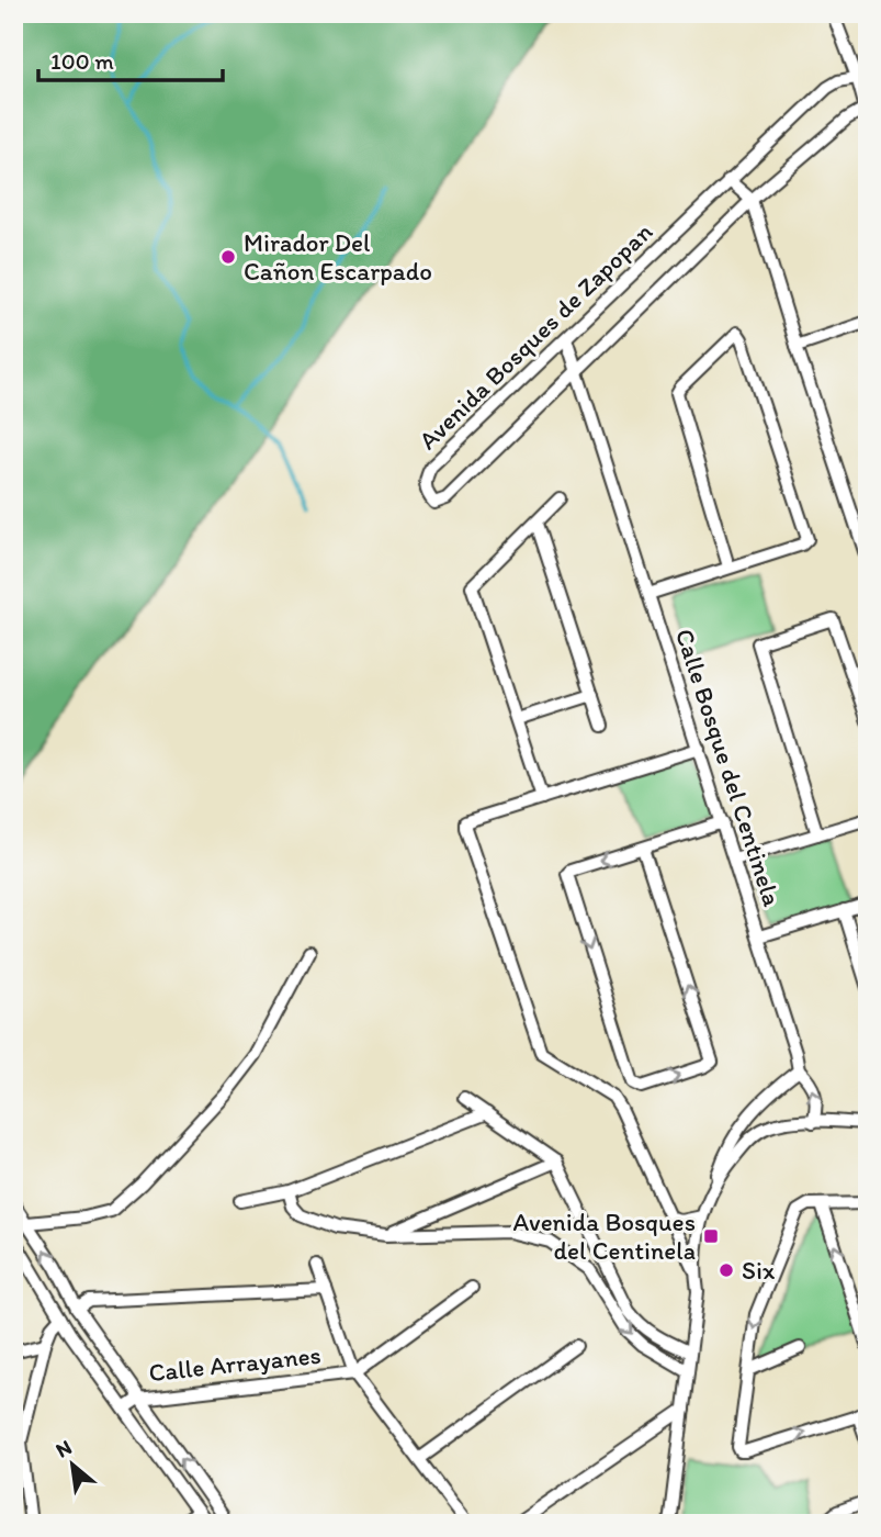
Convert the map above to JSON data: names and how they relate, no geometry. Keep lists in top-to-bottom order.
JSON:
{
  "streets": {
    "street": ["Avenida Bosques de Zapopan", "Calle Bosque del Centinela", "Calle Arrayanes"]
  },
  "crossings": [
    ["Avenida Bosques de Zapopan", "Calle Bosque del Centinela"]
  ],
  "places": {
    "other": ["Mirador Del Cañon Escarpado", "Six"],
    "transit": ["Avenida Bosques del Centinela"]
  },
  "scale_bar": "100 m",
  "north": "top left"
}
